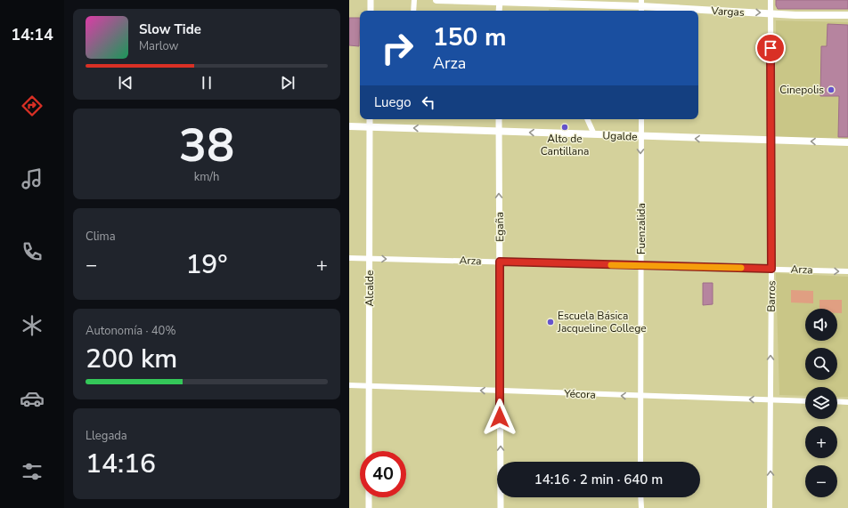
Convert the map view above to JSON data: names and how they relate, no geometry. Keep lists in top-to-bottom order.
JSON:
{
  "streets": {
    "main road": ["Vargas", "Ugalde"],
    "street": [
      "Egaña",
      "Fuenzalida",
      "Arza",
      "Alcalde",
      "Barros",
      "Yécora"
    ]
  },
  "crossings": [
    ["Vargas", "Barros"],
    ["Ugalde", "Egaña"],
    ["Ugalde", "Fuenzalida"],
    ["Ugalde", "Alcalde"],
    ["Ugalde", "Barros"],
    ["Egaña", "Arza"],
    ["Egaña", "Yécora"],
    ["Fuenzalida", "Arza"],
    ["Fuenzalida", "Yécora"],
    ["Arza", "Alcalde"],
    ["Arza", "Barros"],
    ["Alcalde", "Yécora"],
    ["Barros", "Yécora"]
  ],
  "one_way": [
    "Ugalde",
    "Egaña",
    "Fuenzalida",
    "Arza",
    "Barros",
    "Yécora"
  ],
  "places": ["Cinepolis", "Alto de Cantillana", "Escuela Básica Jacqueline College"],
  "page": {
    "tabs": "14:14",
    "turn": ["150 m", "Arza"],
    "song": ["Slow Tide", "Marlow"],
    "then": "Luego",
    "tile": [
      ["38", "km/h"],
      "Clima",
      ["Autonomía · 40%", "200 km"],
      ["Llegada", "14:16"]
    ],
    "heat": ["−", "19°", "+"],
    "map_buttons": ["+", "−"],
    "limit": "40",
    "trip": "14:16 · 2 min · 640 m"
  }
}
